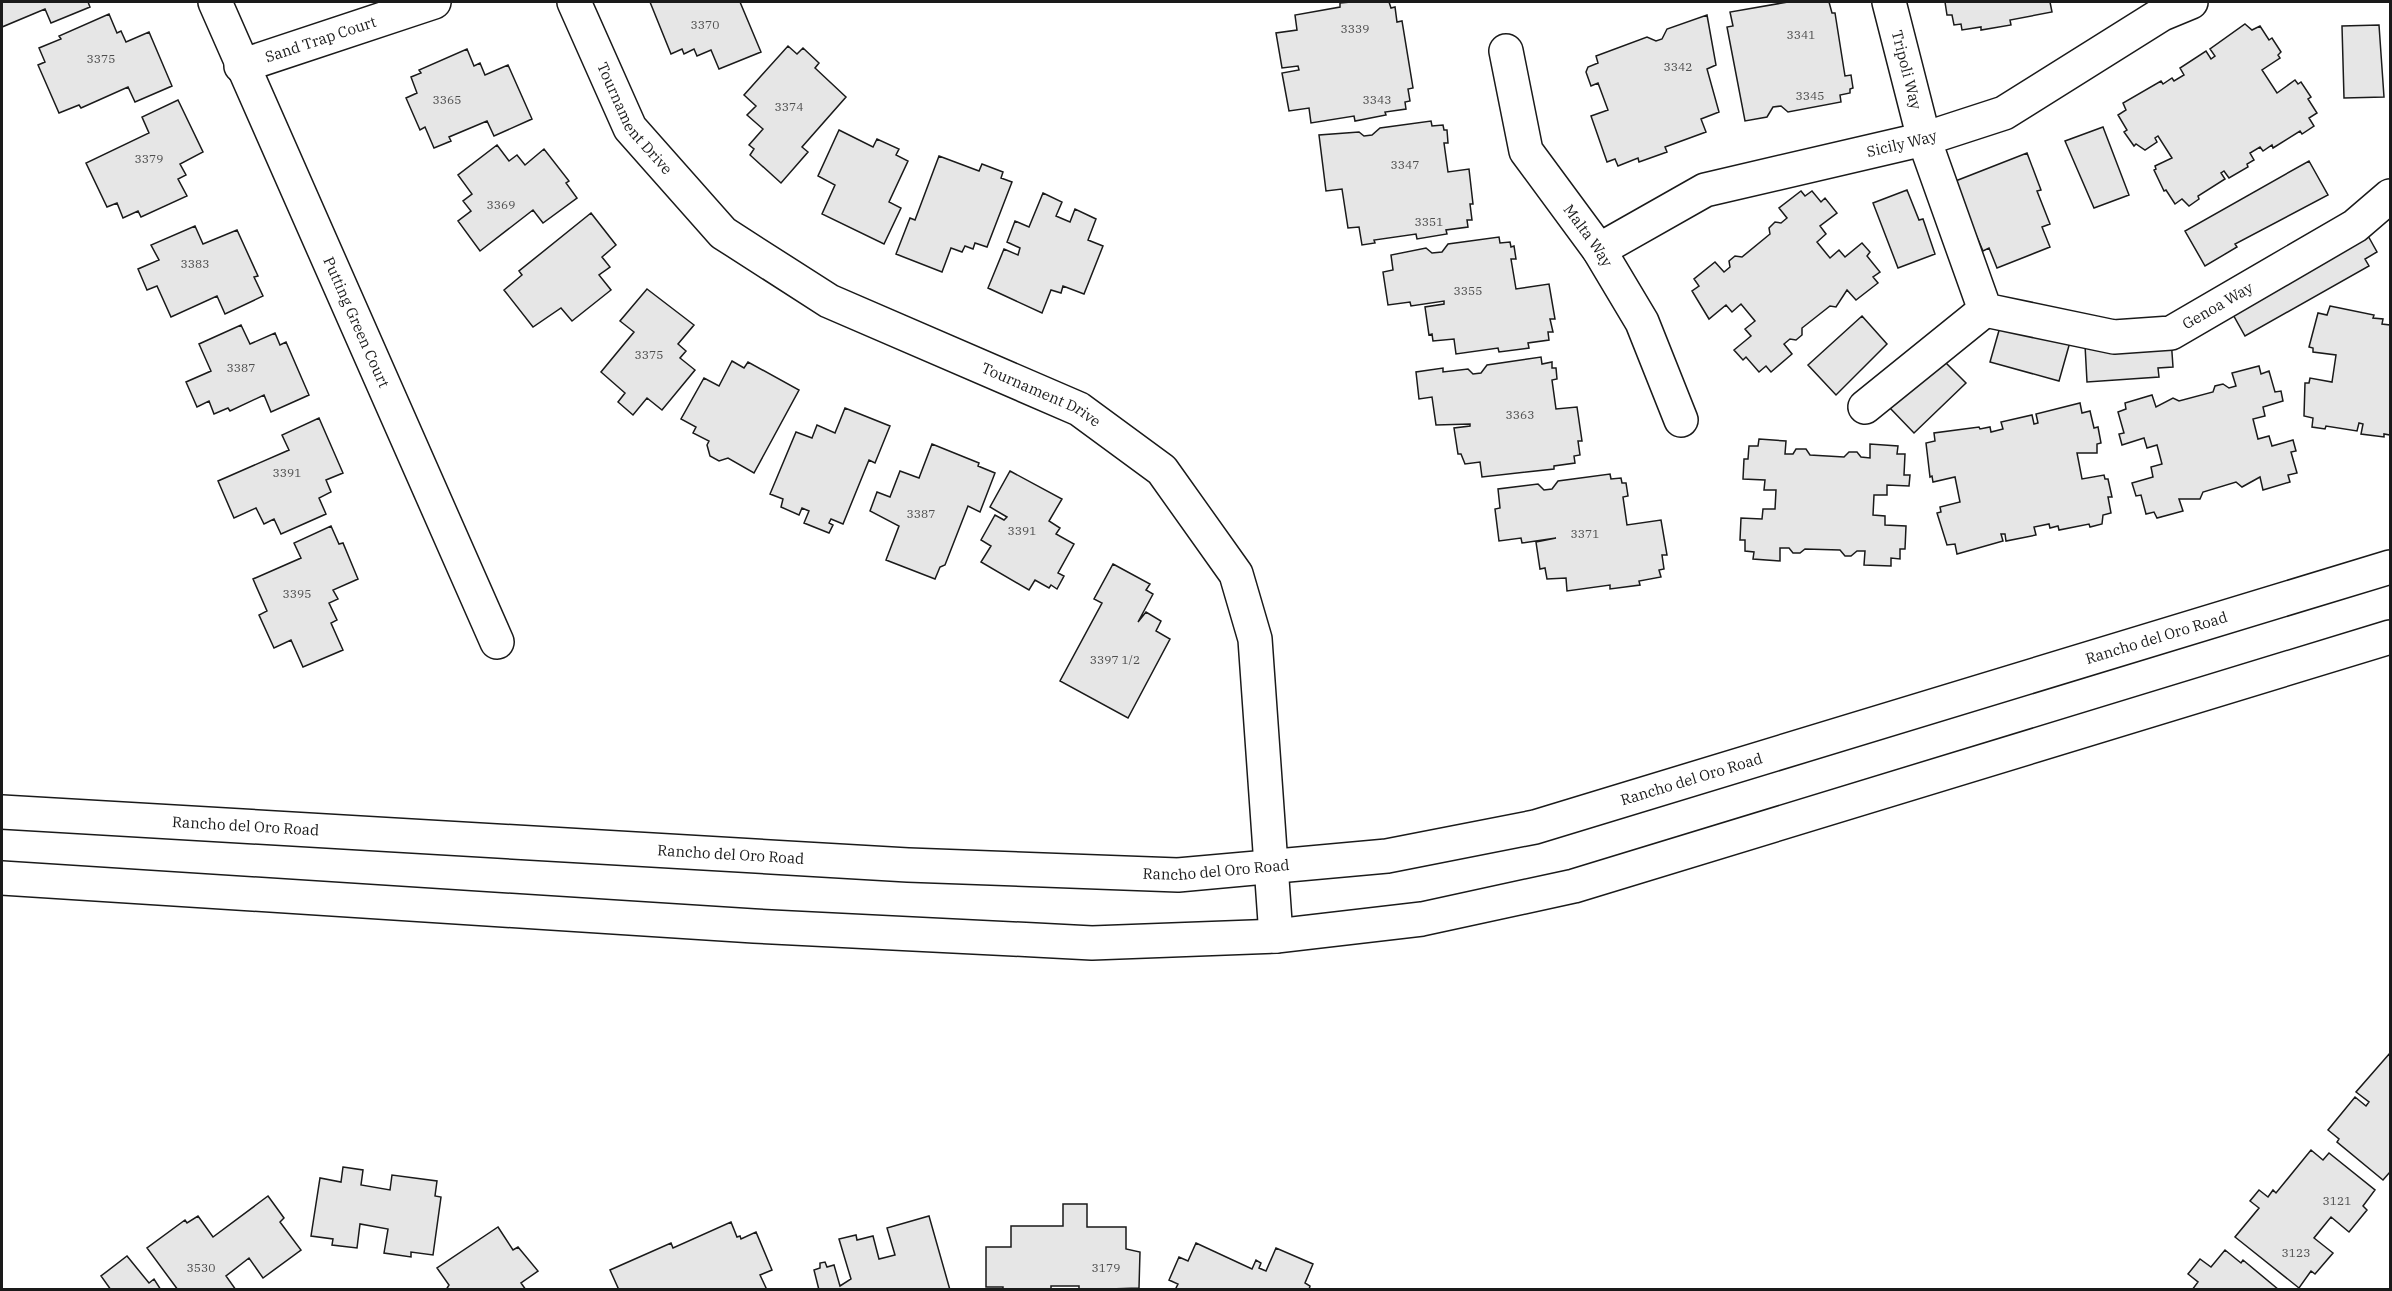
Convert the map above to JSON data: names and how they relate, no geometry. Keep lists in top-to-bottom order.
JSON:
{
  "streets": {
    "main road": [
      "Sand Trap Court",
      "Tripoli Way",
      "Tournament Drive",
      "Sicily Way",
      "Malta Way",
      "Genoa Way",
      "Putting Green Court",
      "Rancho del Oro Road"
    ]
  },
  "crossings": [
    ["Sand Trap Court", "Putting Green Court"],
    ["Tripoli Way", "Sicily Way"],
    ["Tournament Drive", "Rancho del Oro Road"],
    ["Sicily Way", "Malta Way"]
  ],
  "house_numbers": [
    "3370",
    "3339",
    "3341",
    "3375",
    "3342",
    "3345",
    "3365",
    "3343",
    "3374",
    "3379",
    "3347",
    "3369",
    "3351",
    "3383",
    "3355",
    "3375",
    "3387",
    "3363",
    "3391",
    "3387",
    "3391",
    "3371",
    "3395",
    "3397 1/2",
    "3121",
    "3123",
    "3530",
    "3179"
  ]
}
